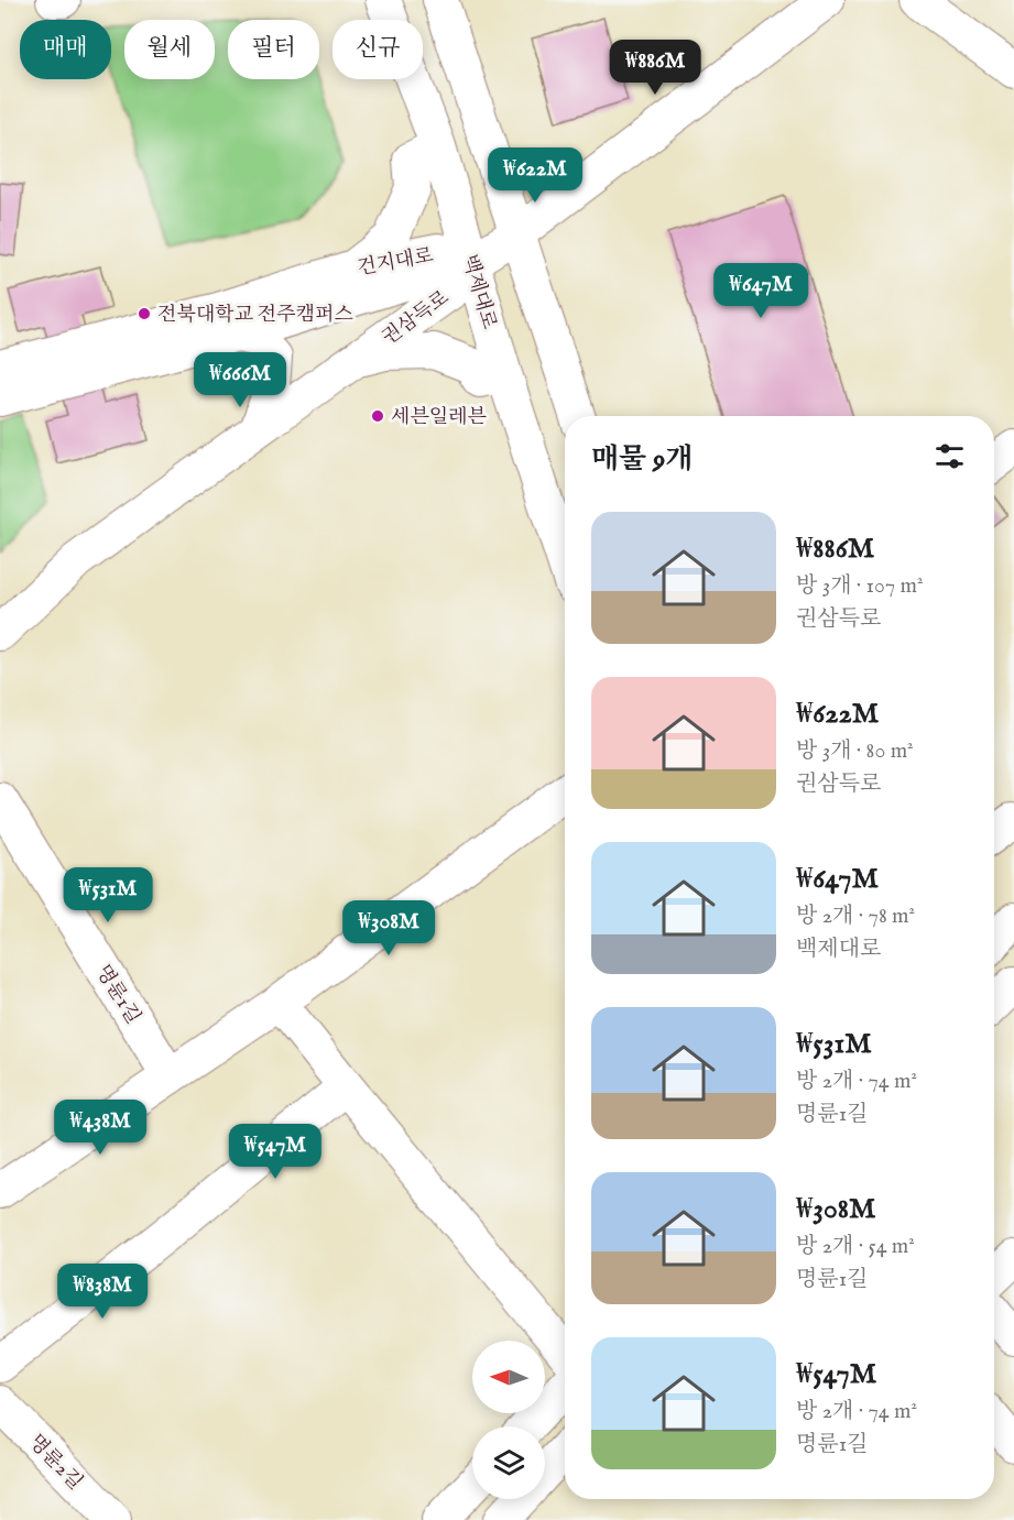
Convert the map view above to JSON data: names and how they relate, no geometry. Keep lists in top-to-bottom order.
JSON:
{
  "streets": {
    "street": [
      "건지대로",
      "백제대로",
      "권삼득로",
      "명륜1길",
      "명륜2길"
    ]
  },
  "crossings": [
    ["건지대로", "백제대로"],
    ["건지대로", "권삼득로"],
    ["백제대로", "권삼득로"]
  ],
  "places": ["전북대학교 전주캠퍼스", "세븐일레븐"],
  "north": "left",
  "page": {
    "chip": [
      "매매",
      "월세",
      "필터",
      "신규"
    ],
    "price": [
      "₩886M",
      "₩622M",
      "₩647M",
      "₩666M",
      "₩531M",
      "₩308M",
      "₩438M",
      "₩547M",
      "₩838M"
    ],
    "heading": "매물 9개",
    "list": [
      {
        "name": "₩886M",
        "note": "방 3개 · 107 m² · 권삼득로"
      },
      {
        "name": "₩622M",
        "note": "방 3개 · 80 m² · 권삼득로"
      },
      {
        "name": "₩647M",
        "note": "방 2개 · 78 m² · 백제대로"
      },
      {
        "name": "₩531M",
        "note": "방 2개 · 74 m² · 명륜1길"
      },
      {
        "name": "₩308M",
        "note": "방 2개 · 54 m² · 명륜1길"
      },
      {
        "name": "₩547M",
        "note": "방 2개 · 74 m² · 명륜1길"
      }
    ]
  }
}
